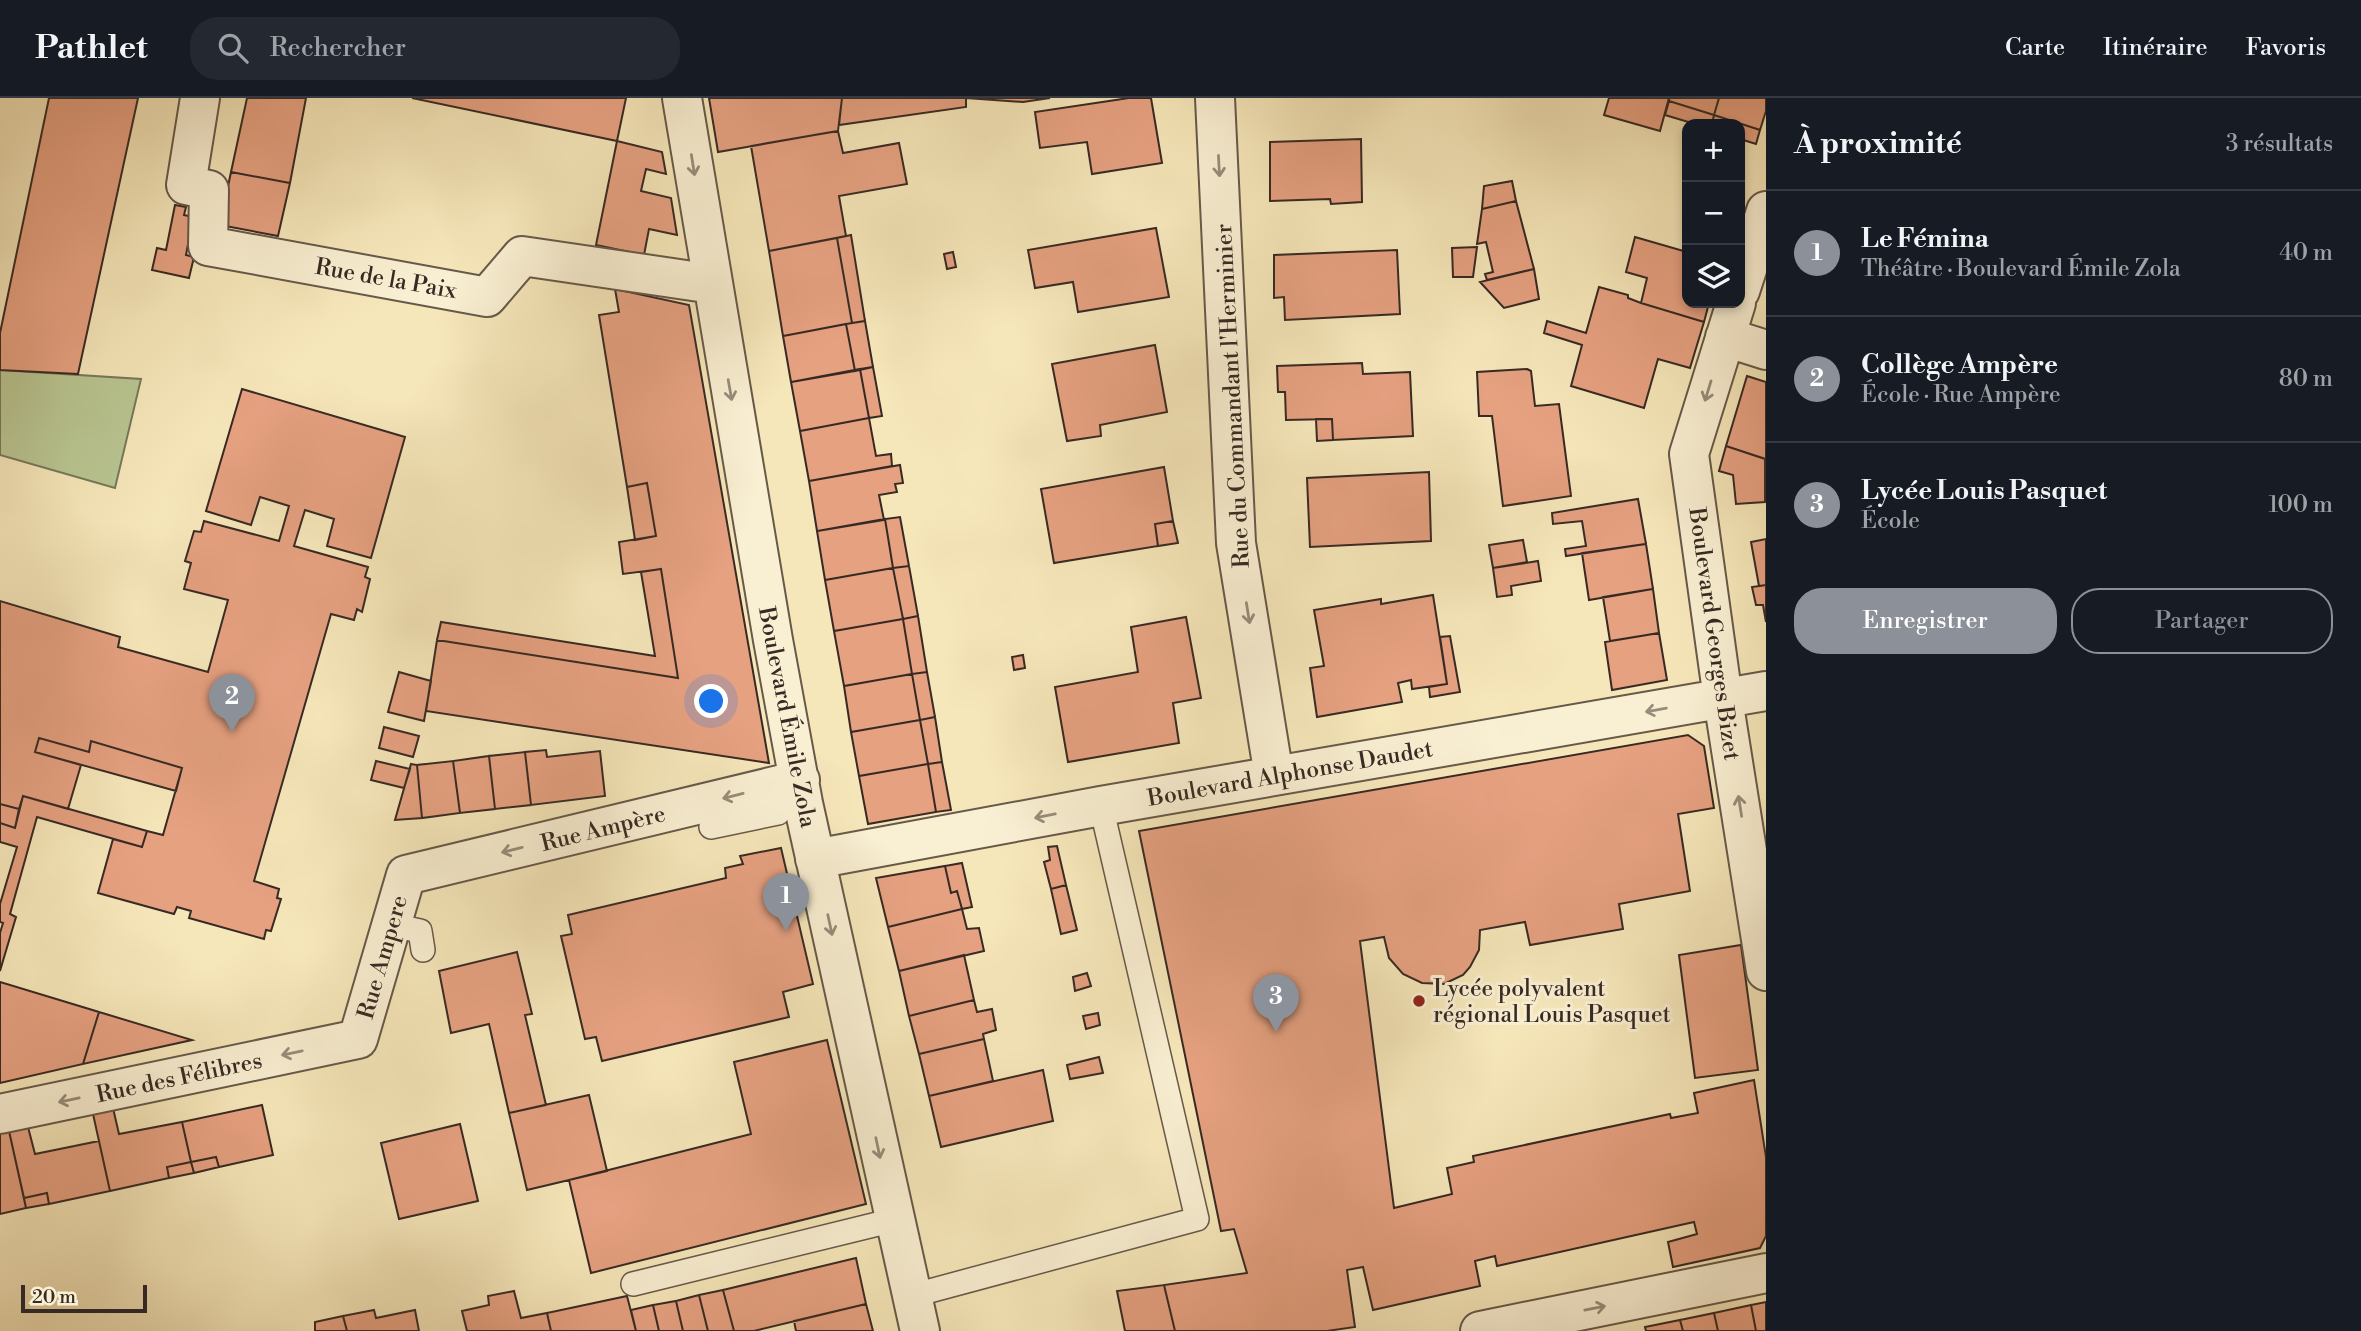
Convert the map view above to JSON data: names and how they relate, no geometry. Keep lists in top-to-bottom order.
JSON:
{
  "streets": {
    "street": [
      "Rue de la Paix",
      "Rue du Commandant l'Herminier",
      "Boulevard Georges Bizet",
      "Boulevard Émile Zola",
      "Boulevard Alphonse Daudet",
      "Rue Ampère",
      "Rue Ampere",
      "Rue des Félibres"
    ]
  },
  "crossings": [
    ["Rue de la Paix", "Boulevard Émile Zola"],
    ["Rue du Commandant l'Herminier", "Boulevard Alphonse Daudet"],
    ["Boulevard Georges Bizet", "Boulevard Alphonse Daudet"],
    ["Boulevard Émile Zola", "Boulevard Alphonse Daudet"],
    ["Boulevard Émile Zola", "Rue Ampère"],
    ["Rue Ampère", "Rue Ampere"],
    ["Rue Ampere", "Rue des Félibres"]
  ],
  "one_way": [
    "Rue du Commandant l'Herminier",
    "Boulevard Émile Zola",
    "Boulevard Alphonse Daudet",
    "Rue Ampère",
    "Rue des Félibres"
  ],
  "places": ["Lycée polyvalent régional Louis Pasquet"],
  "scale_bar": "20 m",
  "page": {
    "header": "Pathlet",
    "search": "Rechercher",
    "nav": ["Carte", "Itinéraire", "Favoris"],
    "heading": ["À proximité", "3 résultats"],
    "map_buttons": ["+", "−"],
    "list": [
      {
        "mark": "1",
        "name": "Le Fémina",
        "note": "Théâtre · Boulevard Émile Zola",
        "value": "40 m"
      },
      {
        "mark": "2",
        "name": "Collège Ampère",
        "note": "École · Rue Ampère",
        "value": "80 m"
      },
      {
        "mark": "3",
        "name": "Lycée Louis Pasquet",
        "note": "École",
        "value": "100 m"
      }
    ],
    "buttons": ["Enregistrer", "Partager"],
    "pins": ["2", "1", "3"],
    "scale": "20 m"
  }
}
